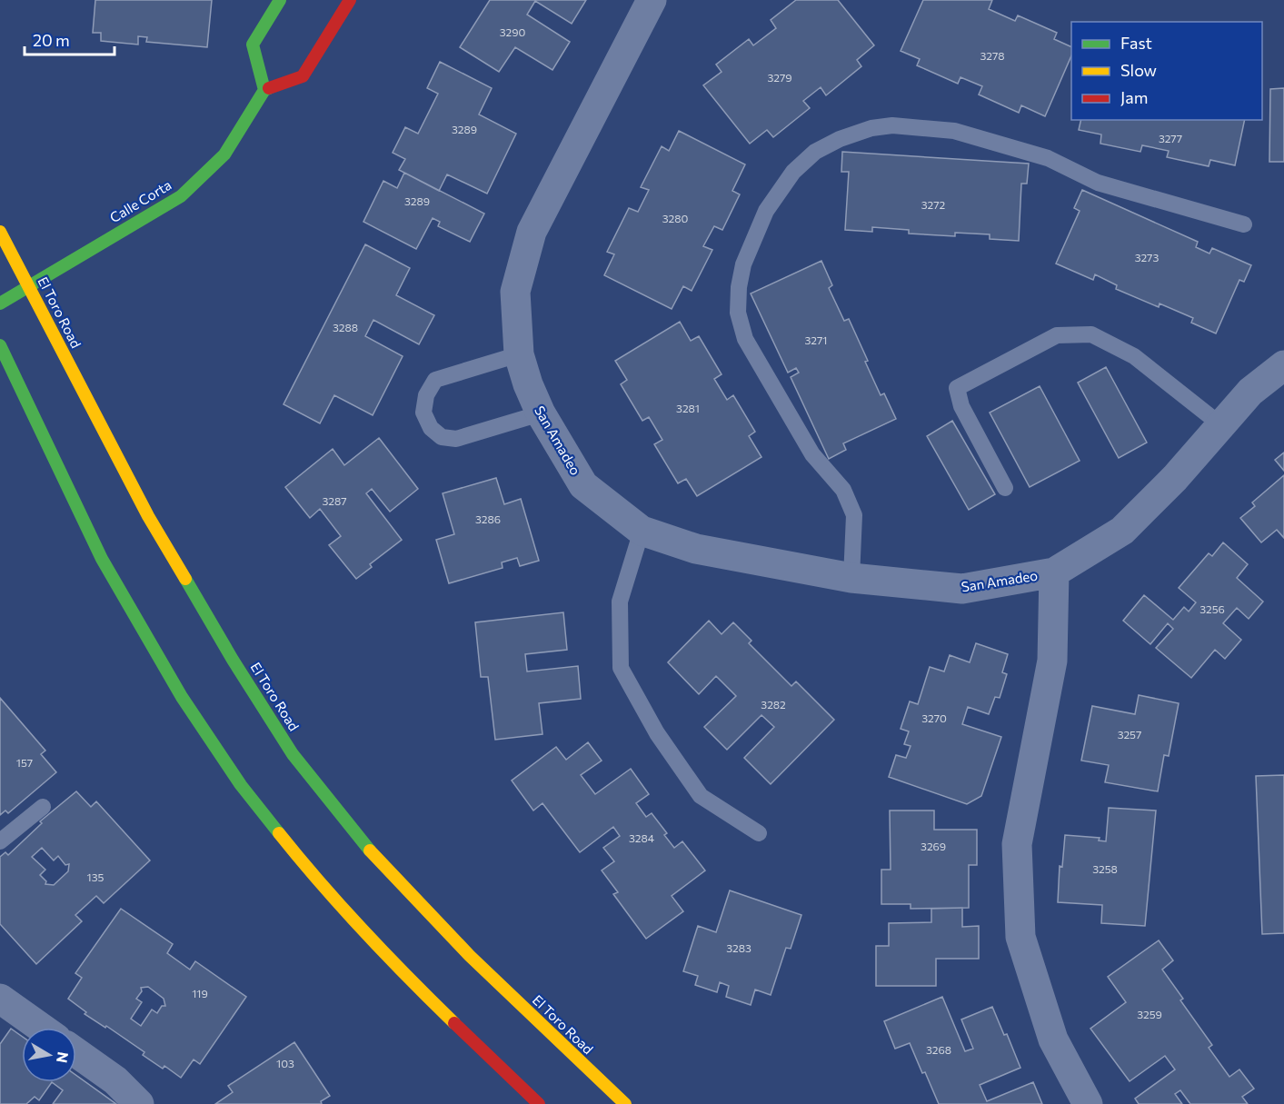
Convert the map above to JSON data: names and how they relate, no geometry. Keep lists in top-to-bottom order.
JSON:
{
  "streets": {
    "main road": ["Calle Corta", "El Toro Road"],
    "street": ["San Amadeo"]
  },
  "crossings": [
    ["Calle Corta", "El Toro Road"]
  ],
  "house_numbers": [
    "3290",
    "3278",
    "3279",
    "3289",
    "3277",
    "3289",
    "3272",
    "3280",
    "3273",
    "3288",
    "3271",
    "3281",
    "3287",
    "3286",
    "3256",
    "3282",
    "3270",
    "3257",
    "157",
    "3284",
    "3269",
    "3258",
    "135",
    "3283",
    "119",
    "3259",
    "3268",
    "103"
  ],
  "legend": ["Fast", "Slow", "Jam"],
  "scale_bar": "20 m",
  "north": "right"
}
